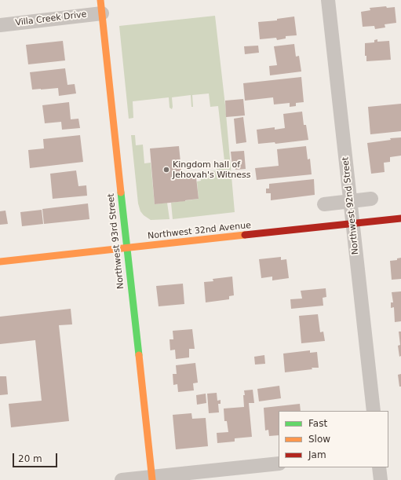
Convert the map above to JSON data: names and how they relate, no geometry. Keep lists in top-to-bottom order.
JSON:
{
  "streets": {
    "street": [
      "Villa Creek Drive",
      "Northwest 92nd Street",
      "Northwest 32nd Avenue",
      "Northwest 93rd Street"
    ]
  },
  "crossings": [
    ["Villa Creek Drive", "Northwest 93rd Street"],
    ["Northwest 92nd Street", "Northwest 32nd Avenue"],
    ["Northwest 32nd Avenue", "Northwest 93rd Street"]
  ],
  "places": ["Kingdom hall of Jehovah's Witness"],
  "legend": ["Fast", "Slow", "Jam"],
  "scale_bar": "20 m"
}
